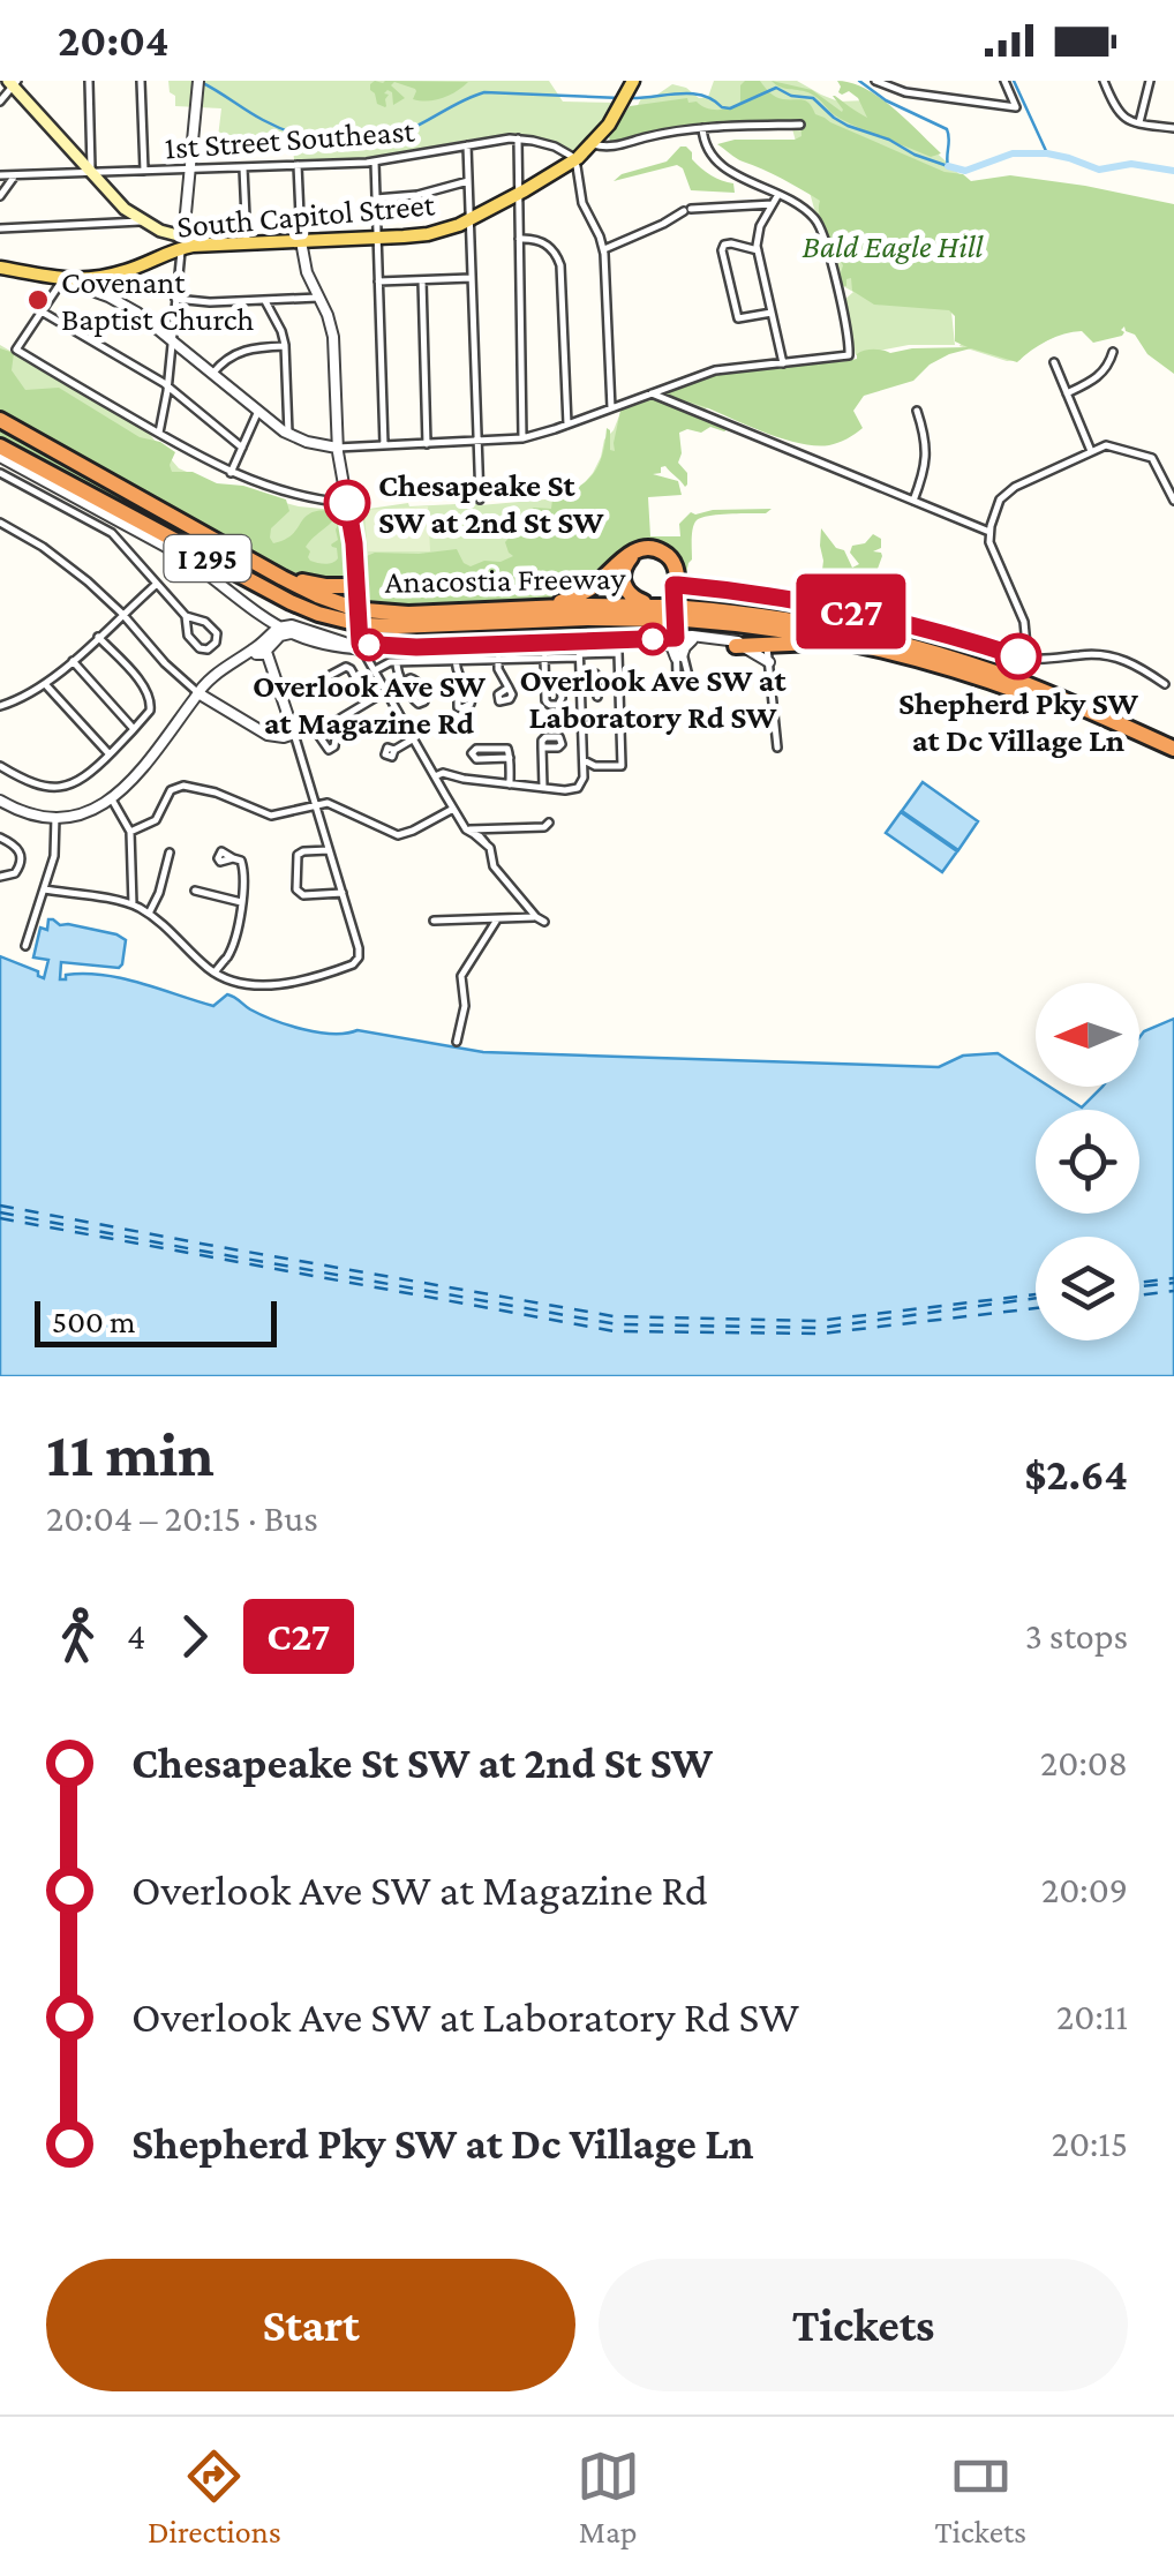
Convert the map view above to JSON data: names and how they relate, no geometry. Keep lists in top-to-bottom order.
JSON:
{
  "streets": {
    "highway": ["I 295", "Anacostia Freeway"],
    "main road": ["South Capitol Street"],
    "street": ["1st Street Southeast"]
  },
  "crossings": [
    ["1st Street Southeast", "South Capitol Street"]
  ],
  "parks": ["Bald Eagle Hill"],
  "places": [
    "Covenant Baptist Church",
    "Chesapeake St SW at 2nd St SW",
    "Overlook Ave SW at Laboratory Rd SW",
    "Overlook Ave SW at Magazine Rd",
    "Shepherd Pky SW at Dc Village Ln"
  ],
  "lines": ["bus line C27"],
  "scale_bar": "500 m",
  "north": "left",
  "page": {
    "status": "20:04",
    "on_map": "C27",
    "scale": "500 m",
    "heading": ["11 min", "20:04 – 20:15 · Bus", "$2.64"],
    "legs": ["4", "C27", "3 stops"],
    "list": [
      {
        "name": "Chesapeake St SW at 2nd St SW",
        "value": "20:08"
      },
      {
        "name": "Overlook Ave SW at Magazine Rd",
        "value": "20:09"
      },
      {
        "name": "Overlook Ave SW at Laboratory Rd SW",
        "value": "20:11"
      },
      {
        "name": "Shepherd Pky SW at Dc Village Ln",
        "value": "20:15"
      }
    ],
    "buttons": ["Start", "Tickets"],
    "tabs": ["Directions", "Map", "Tickets"]
  }
}
